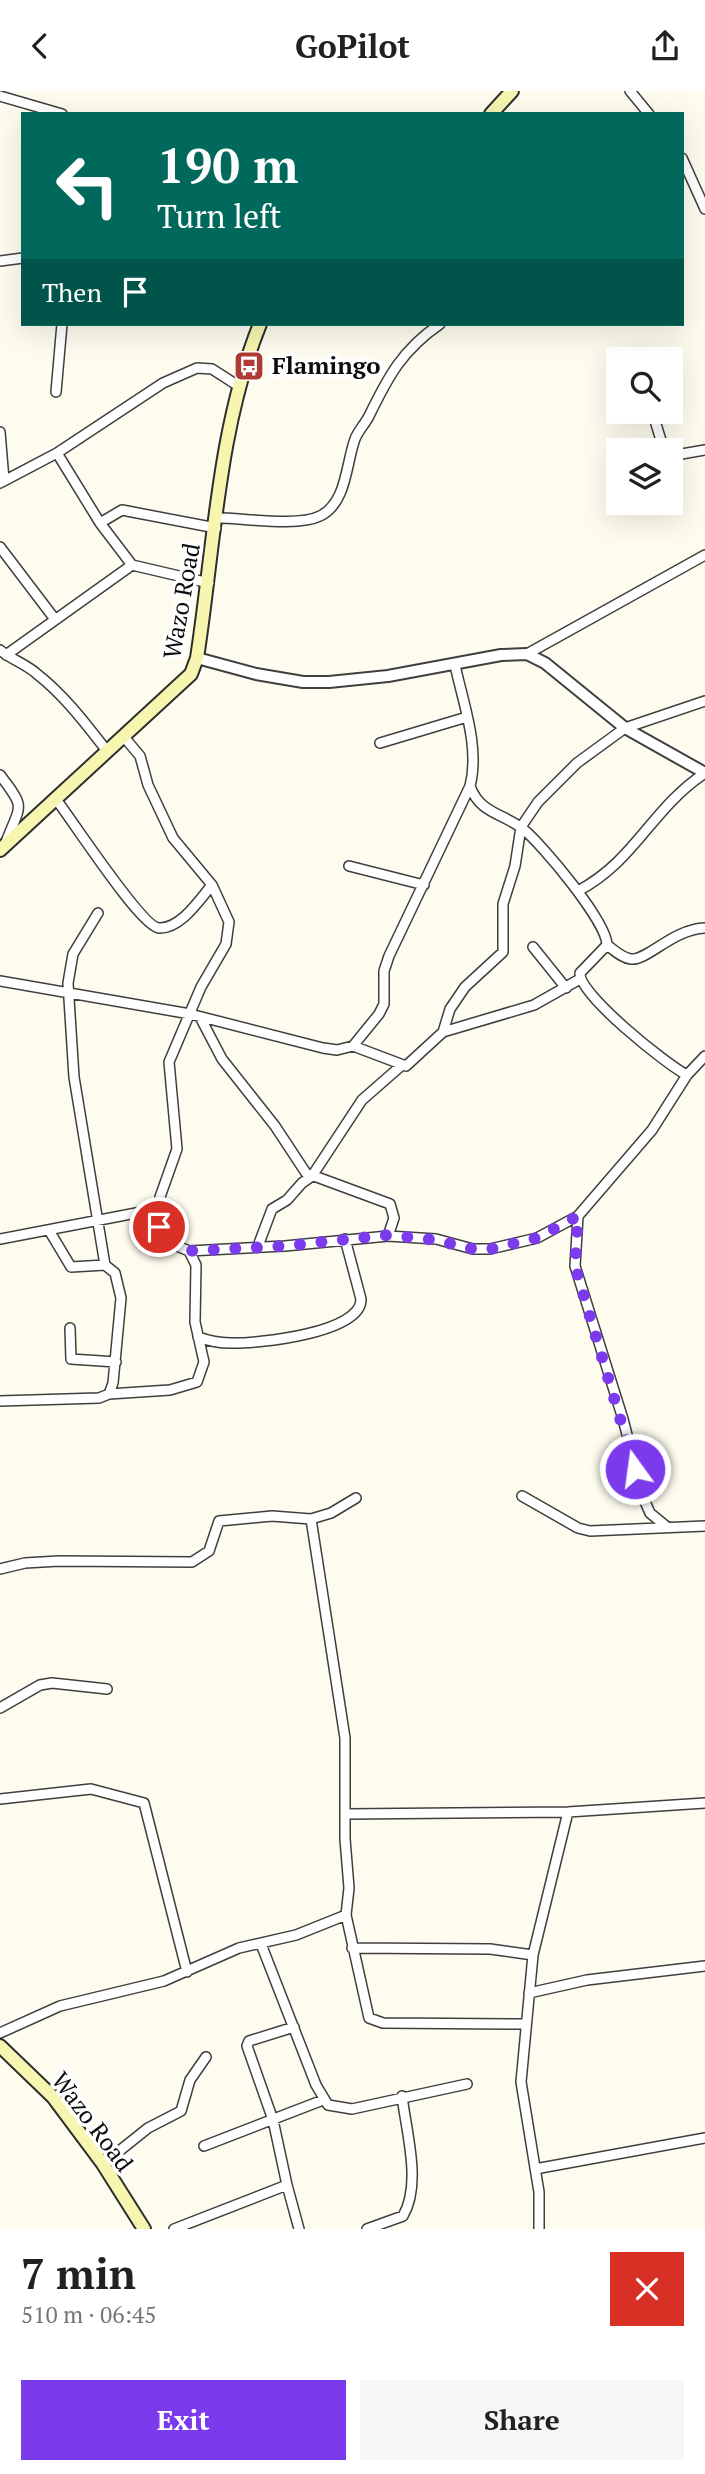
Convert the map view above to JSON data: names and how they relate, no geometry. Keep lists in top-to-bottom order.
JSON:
{
  "streets": {
    "main road": ["Wazo Road"]
  },
  "places": {
    "bus stop": ["Flamingo"]
  },
  "page": {
    "header": "GoPilot",
    "turn": ["190 m", "Turn left"],
    "then": "Then",
    "heading": ["7 min", "510 m · 06:45"],
    "buttons": ["Exit", "Share"]
  }
}
